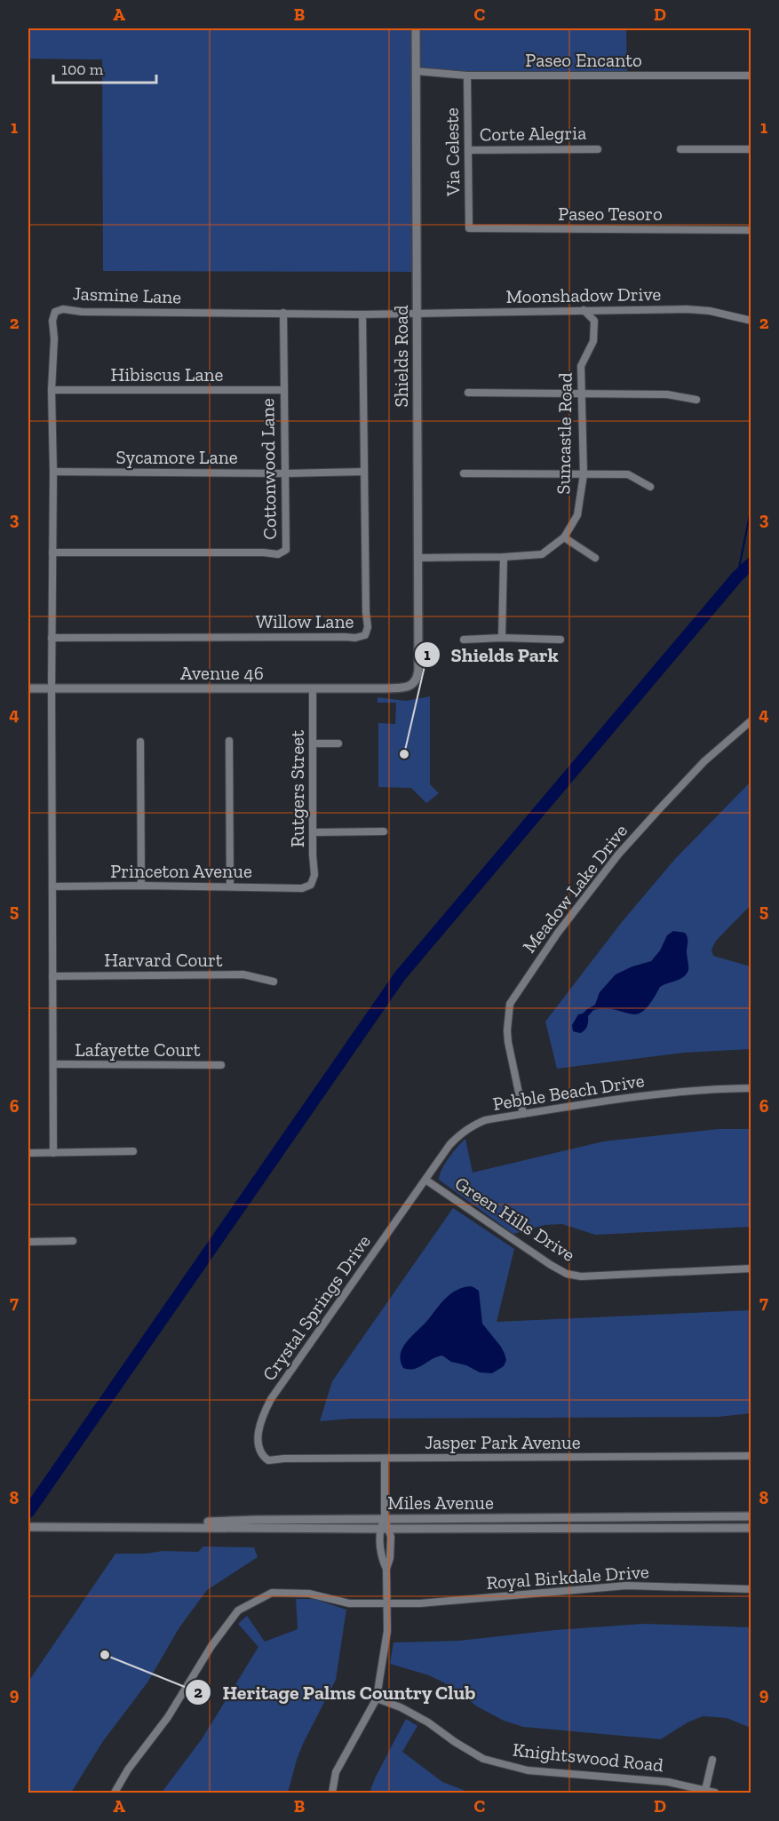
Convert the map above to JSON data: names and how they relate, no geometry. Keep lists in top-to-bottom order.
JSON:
{
  "streets": {
    "street": [
      "Paseo Encanto",
      "Corte Alegria",
      "Via Celeste",
      "Paseo Tesoro",
      "Jasmine Lane",
      "Moonshadow Drive",
      "Shields Road",
      "Hibiscus Lane",
      "Suncastle Road",
      "Sycamore Lane",
      "Cottonwood Lane",
      "Willow Lane",
      "Avenue 46",
      "Rutgers Street",
      "Princeton Avenue",
      "Meadow Lake Drive",
      "Harvard Court",
      "Lafayette Court",
      "Pebble Beach Drive",
      "Green Hills Drive",
      "Crystal Springs Drive",
      "Jasper Park Avenue",
      "Miles Avenue",
      "Royal Birkdale Drive",
      "Knightswood Road"
    ]
  },
  "crossings": [
    ["Paseo Encanto", "Via Celeste"],
    ["Paseo Encanto", "Shields Road"],
    ["Corte Alegria", "Via Celeste"],
    ["Via Celeste", "Paseo Tesoro"],
    ["Jasmine Lane", "Moonshadow Drive"],
    ["Jasmine Lane", "Shields Road"],
    ["Jasmine Lane", "Hibiscus Lane"],
    ["Jasmine Lane", "Sycamore Lane"],
    ["Jasmine Lane", "Cottonwood Lane"],
    ["Jasmine Lane", "Willow Lane"],
    ["Jasmine Lane", "Avenue 46"],
    ["Jasmine Lane", "Princeton Avenue"],
    ["Jasmine Lane", "Harvard Court"],
    ["Jasmine Lane", "Lafayette Court"],
    ["Moonshadow Drive", "Shields Road"],
    ["Moonshadow Drive", "Suncastle Road"],
    ["Shields Road", "Suncastle Road"],
    ["Shields Road", "Avenue 46"],
    ["Hibiscus Lane", "Cottonwood Lane"],
    ["Sycamore Lane", "Cottonwood Lane"],
    ["Sycamore Lane", "Willow Lane"],
    ["Avenue 46", "Rutgers Street"],
    ["Rutgers Street", "Princeton Avenue"],
    ["Meadow Lake Drive", "Pebble Beach Drive"],
    ["Pebble Beach Drive", "Green Hills Drive"],
    ["Pebble Beach Drive", "Crystal Springs Drive"],
    ["Crystal Springs Drive", "Jasper Park Avenue"]
  ],
  "places": ["Shields Park", "Heritage Palms Country Club"],
  "scale_bar": "100 m",
  "grid": {
    "columns": [
      "A",
      "B",
      "C",
      "D"
    ],
    "rows": [
      "1",
      "2",
      "3",
      "4",
      "5",
      "6",
      "7",
      "8",
      "9"
    ]
  }
}
